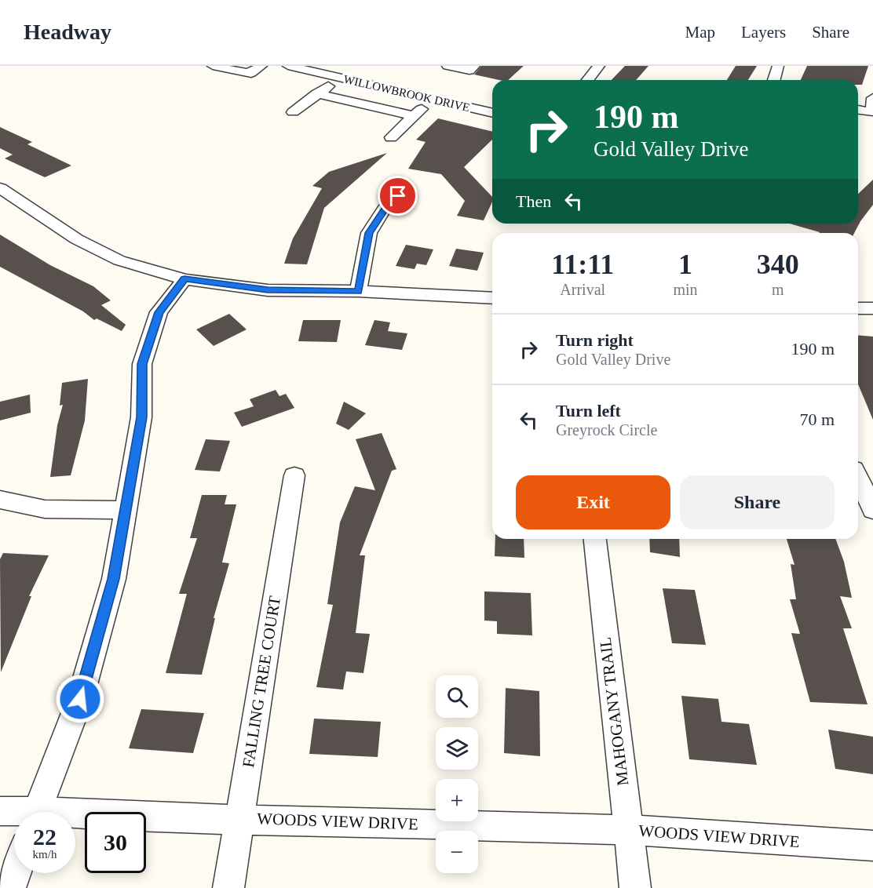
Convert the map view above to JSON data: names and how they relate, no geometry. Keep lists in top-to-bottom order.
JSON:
{
  "streets": {
    "street": [
      "WILLOWBROOK DRIVE",
      "FALLING TREE COURT",
      "MAHOGANY TRAIL",
      "WOODS VIEW DRIVE"
    ]
  },
  "crossings": [
    ["FALLING TREE COURT", "WOODS VIEW DRIVE"],
    ["MAHOGANY TRAIL", "WOODS VIEW DRIVE"]
  ],
  "page": {
    "header": "Headway",
    "nav": ["Map", "Layers", "Share"],
    "turn": ["190 m", "Gold Valley Drive"],
    "then": "Then",
    "eta": [
      "11:11",
      "Arrival",
      "1",
      "min",
      "340",
      "m"
    ],
    "list": [
      {
        "name": "Turn right",
        "note": "Gold Valley Drive",
        "value": "190 m"
      },
      {
        "name": "Turn left",
        "note": "Greyrock Circle",
        "value": "70 m"
      }
    ],
    "buttons": ["Exit", "Share"],
    "map_buttons": ["+", "−"],
    "speed": "22 km/h",
    "limit": "30"
  }
}
